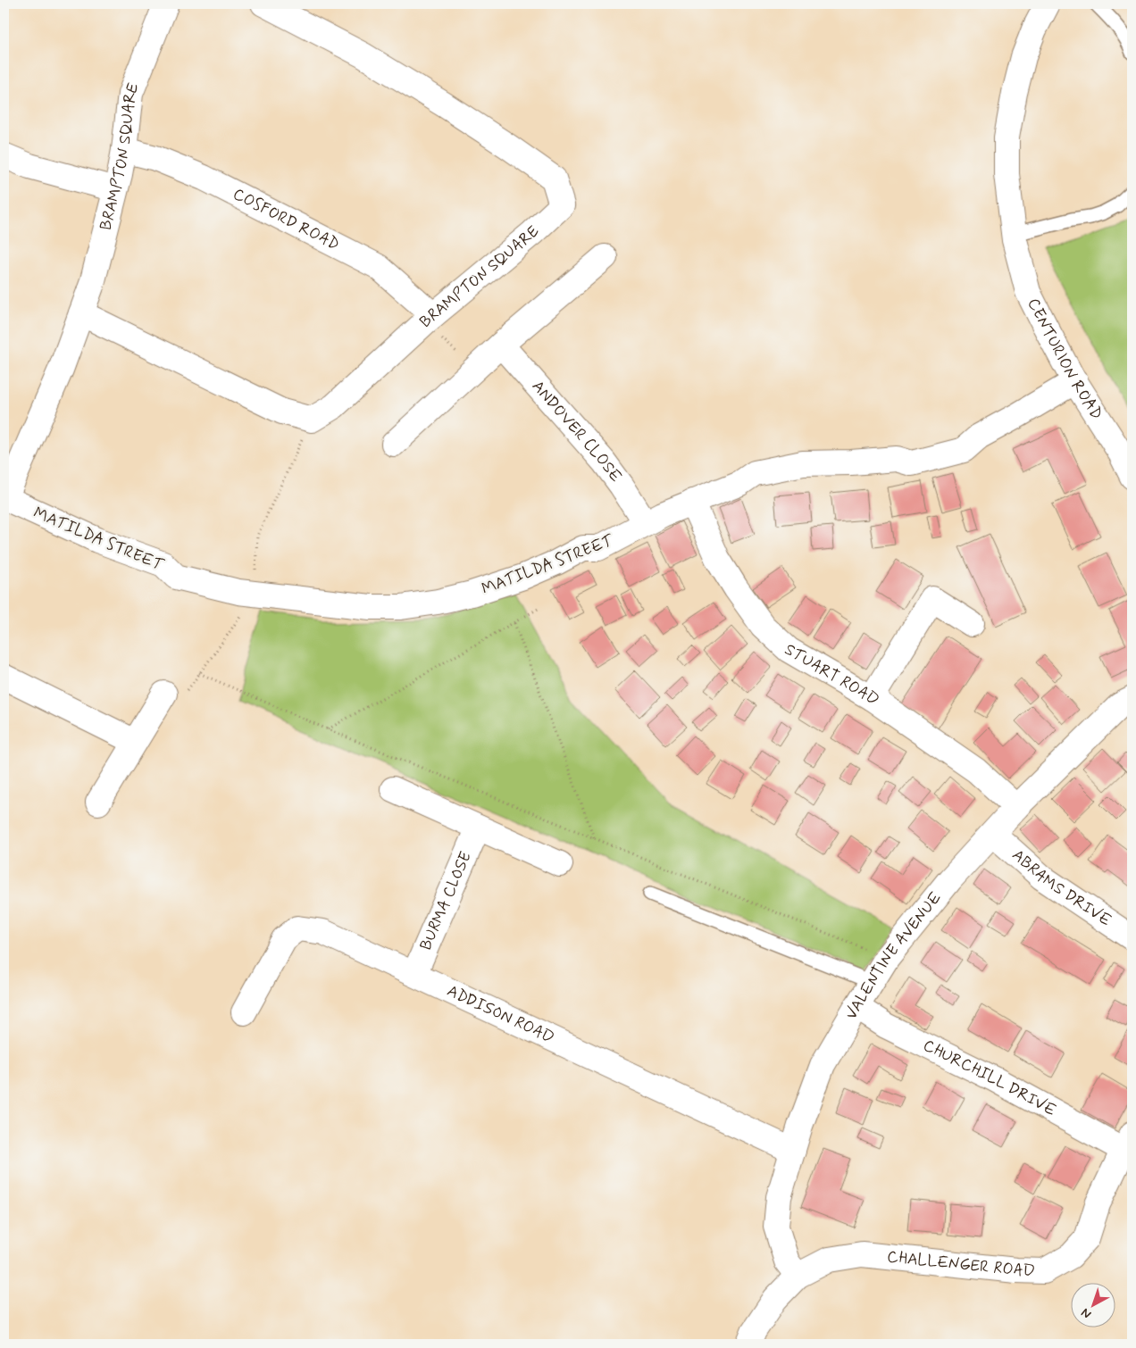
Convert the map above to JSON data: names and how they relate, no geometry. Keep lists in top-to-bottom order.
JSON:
{
  "streets": {
    "street": [
      "BRAMPTON SQUARE",
      "COSFORD ROAD",
      "CENTURION ROAD",
      "ANDOVER CLOSE",
      "MATILDA STREET",
      "STUART ROAD",
      "ABRAMS DRIVE",
      "BURMA CLOSE",
      "VALENTINE AVENUE",
      "ADDISON ROAD",
      "CHURCHILL DRIVE",
      "CHALLENGER ROAD"
    ]
  },
  "crossings": [
    ["BRAMPTON SQUARE", "COSFORD ROAD"],
    ["BRAMPTON SQUARE", "MATILDA STREET"],
    ["CENTURION ROAD", "MATILDA STREET"],
    ["ANDOVER CLOSE", "MATILDA STREET"],
    ["MATILDA STREET", "STUART ROAD"],
    ["STUART ROAD", "VALENTINE AVENUE"],
    ["ABRAMS DRIVE", "VALENTINE AVENUE"],
    ["BURMA CLOSE", "ADDISON ROAD"],
    ["VALENTINE AVENUE", "ADDISON ROAD"],
    ["VALENTINE AVENUE", "CHURCHILL DRIVE"],
    ["VALENTINE AVENUE", "CHALLENGER ROAD"],
    ["CHURCHILL DRIVE", "CHALLENGER ROAD"]
  ],
  "north": "bottom left"
}
